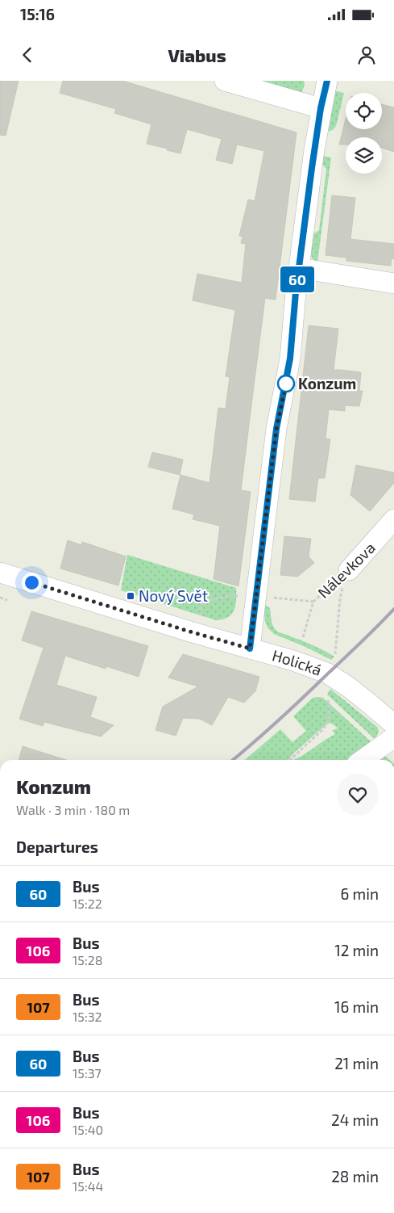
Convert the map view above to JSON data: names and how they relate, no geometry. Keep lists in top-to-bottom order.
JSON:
{
  "streets": {
    "street": ["Nálevkova", "Holická"]
  },
  "places": {
    "other": ["Konzum"],
    "transit": ["Nový Svět"]
  },
  "lines": ["bus line 60"],
  "page": {
    "status": "15:16",
    "header": "Viabus",
    "on_map": "60",
    "heading": [
      ["Konzum", "Walk · 3 min · 180 m"],
      "Departures"
    ],
    "list": [
      {
        "mark": "60",
        "name": "Bus",
        "note": "15:22",
        "value": "6 min"
      },
      {
        "mark": "106",
        "name": "Bus",
        "note": "15:28",
        "value": "12 min"
      },
      {
        "mark": "107",
        "name": "Bus",
        "note": "15:32",
        "value": "16 min"
      },
      {
        "mark": "60",
        "name": "Bus",
        "note": "15:37",
        "value": "21 min"
      },
      {
        "mark": "106",
        "name": "Bus",
        "note": "15:40",
        "value": "24 min"
      },
      {
        "mark": "107",
        "name": "Bus",
        "note": "15:44",
        "value": "28 min"
      }
    ]
  }
}
